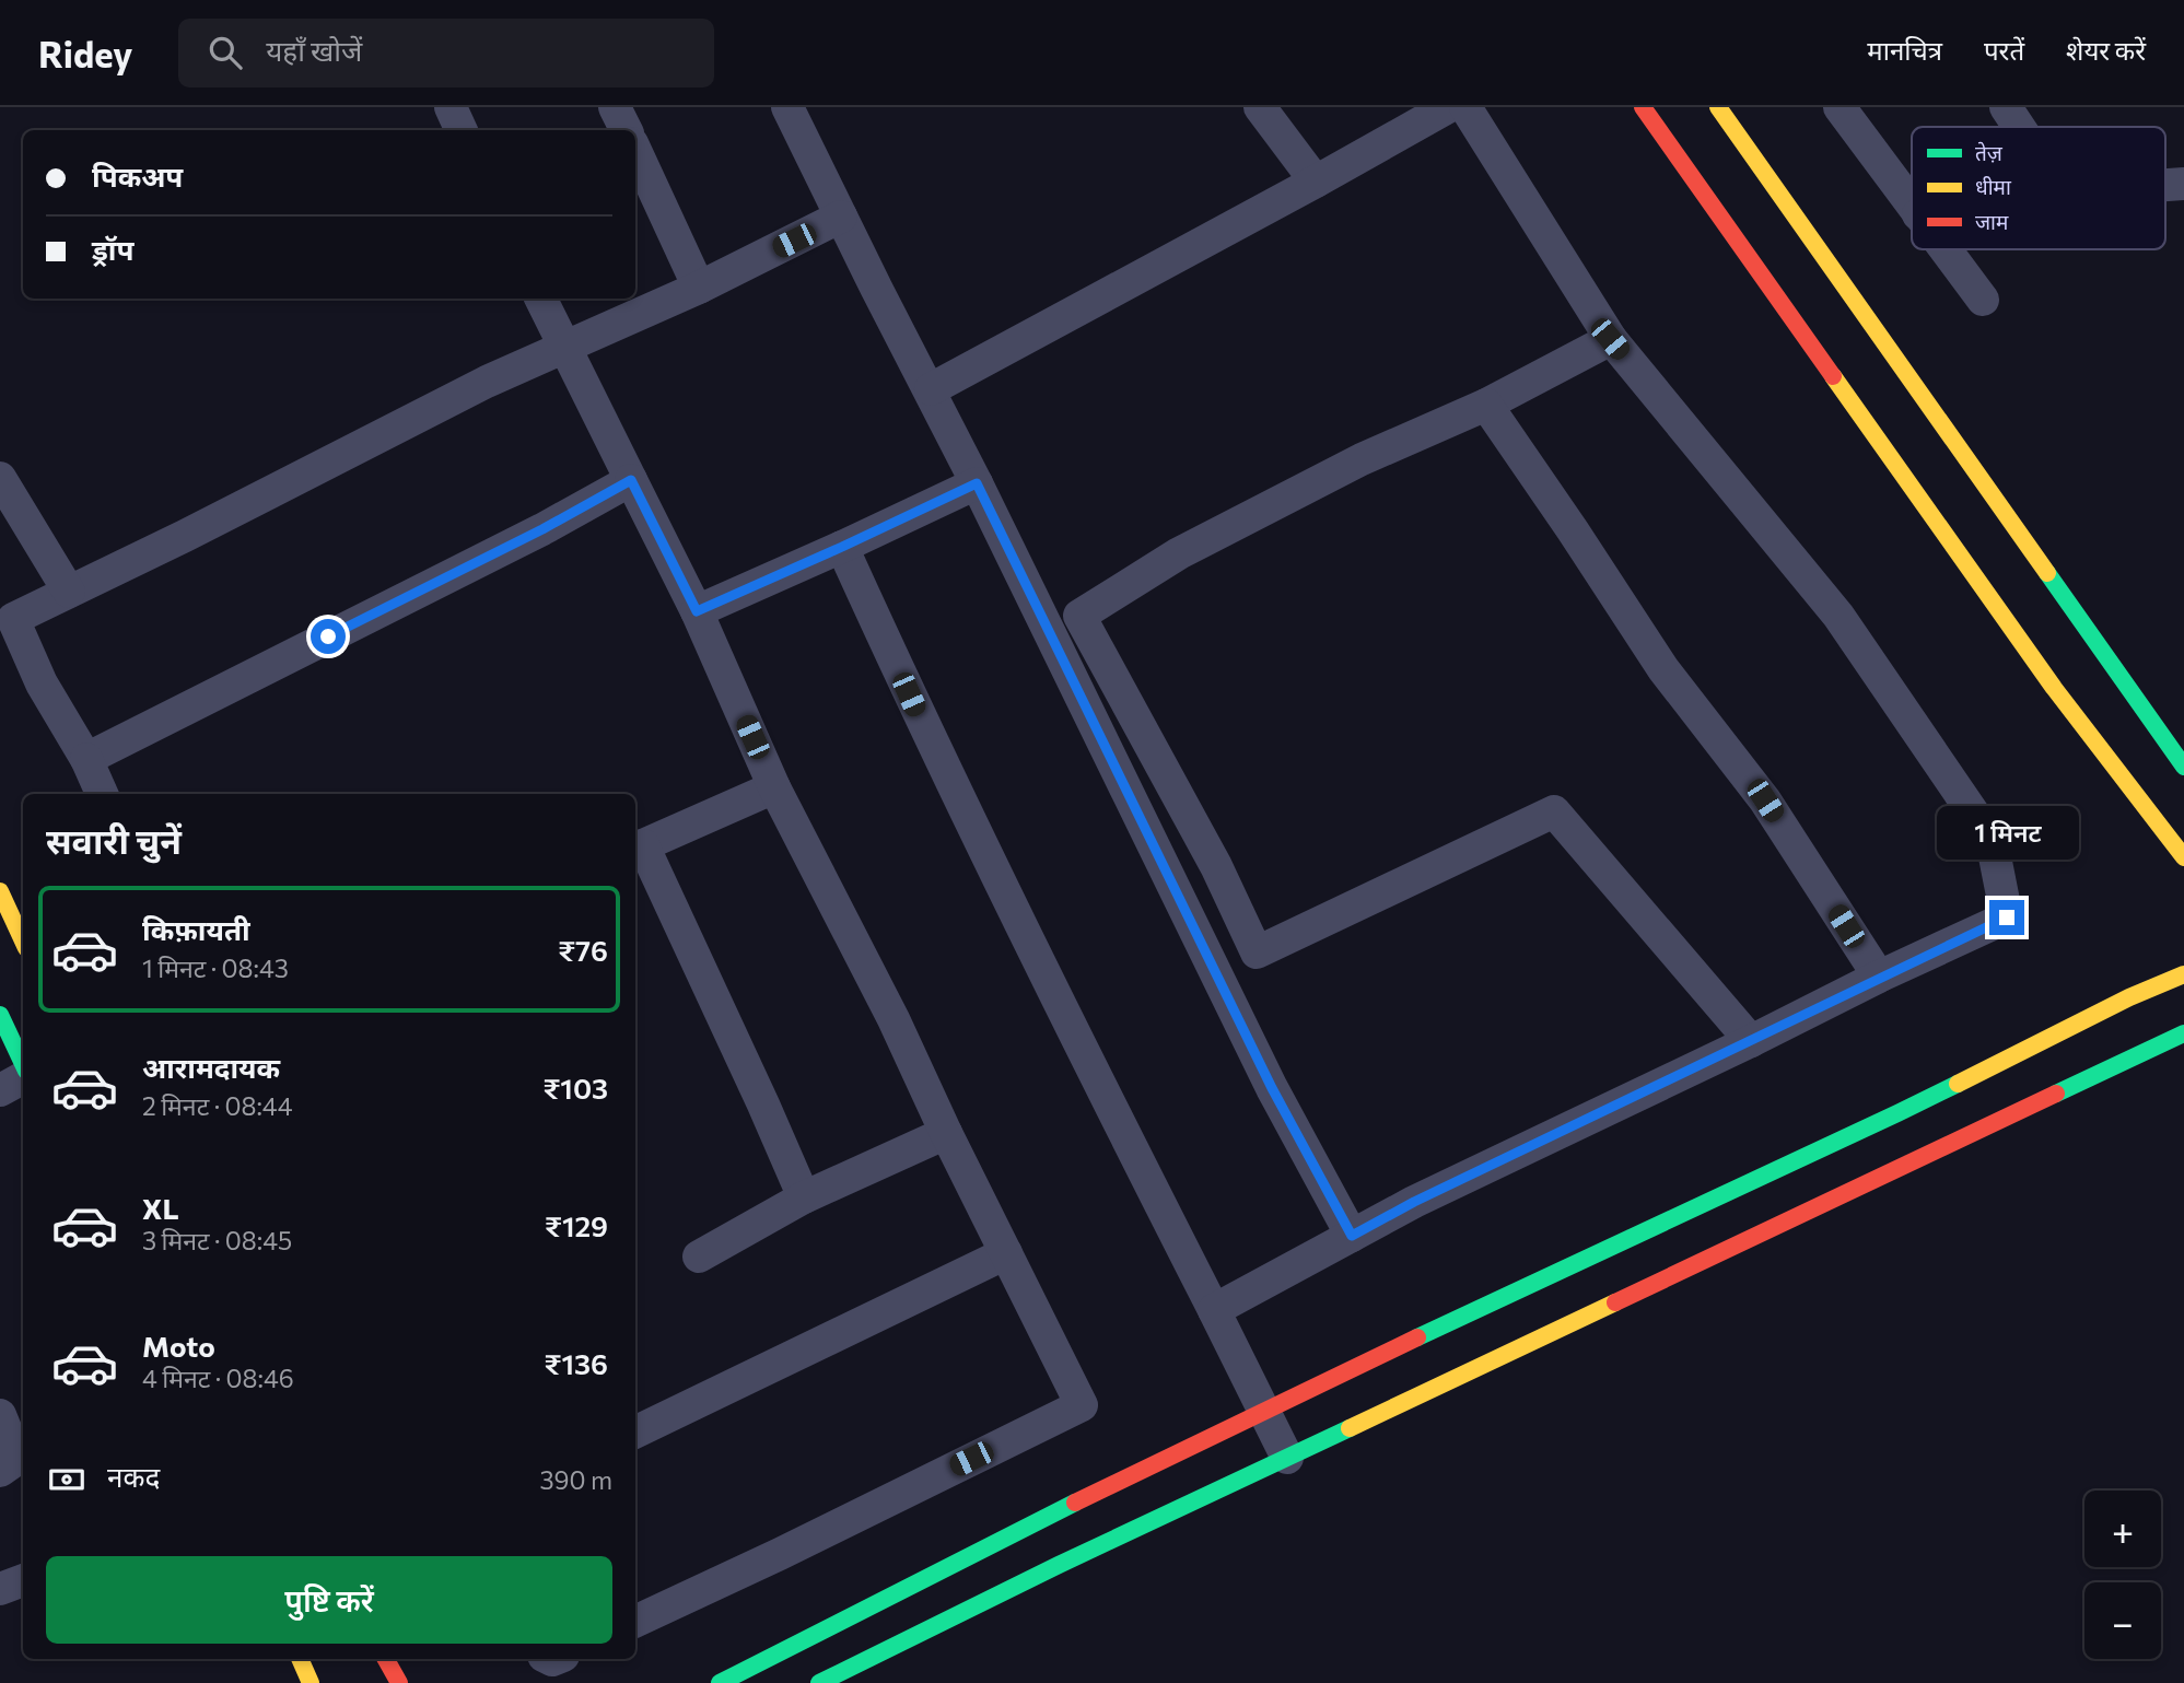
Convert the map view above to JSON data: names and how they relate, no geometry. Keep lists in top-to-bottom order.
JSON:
{
  "legend": ["तेज़", "धीमा", "जाम"],
  "page": {
    "header": "Ridey",
    "search": "यहाँ खोजें",
    "nav": ["मानचित्र", "परतें", "शेयर करें"],
    "banner": ["पिकअप", "ड्रॉप"],
    "heading": "सवारी चुनें",
    "bubble": "1 मिनट",
    "list": [
      {
        "name": "किफ़ायती",
        "note": "1 मिनट · 08:43",
        "value": "₹76"
      },
      {
        "name": "आरामदायक",
        "note": "2 मिनट · 08:44",
        "value": "₹103"
      },
      {
        "name": "XL",
        "note": "3 मिनट · 08:45",
        "value": "₹129"
      },
      {
        "name": "Moto",
        "note": "4 मिनट · 08:46",
        "value": "₹136"
      }
    ],
    "pay": ["नकद", "390 m"],
    "map_buttons": ["+", "−"],
    "buttons": "पुष्टि करें"
  }
}
